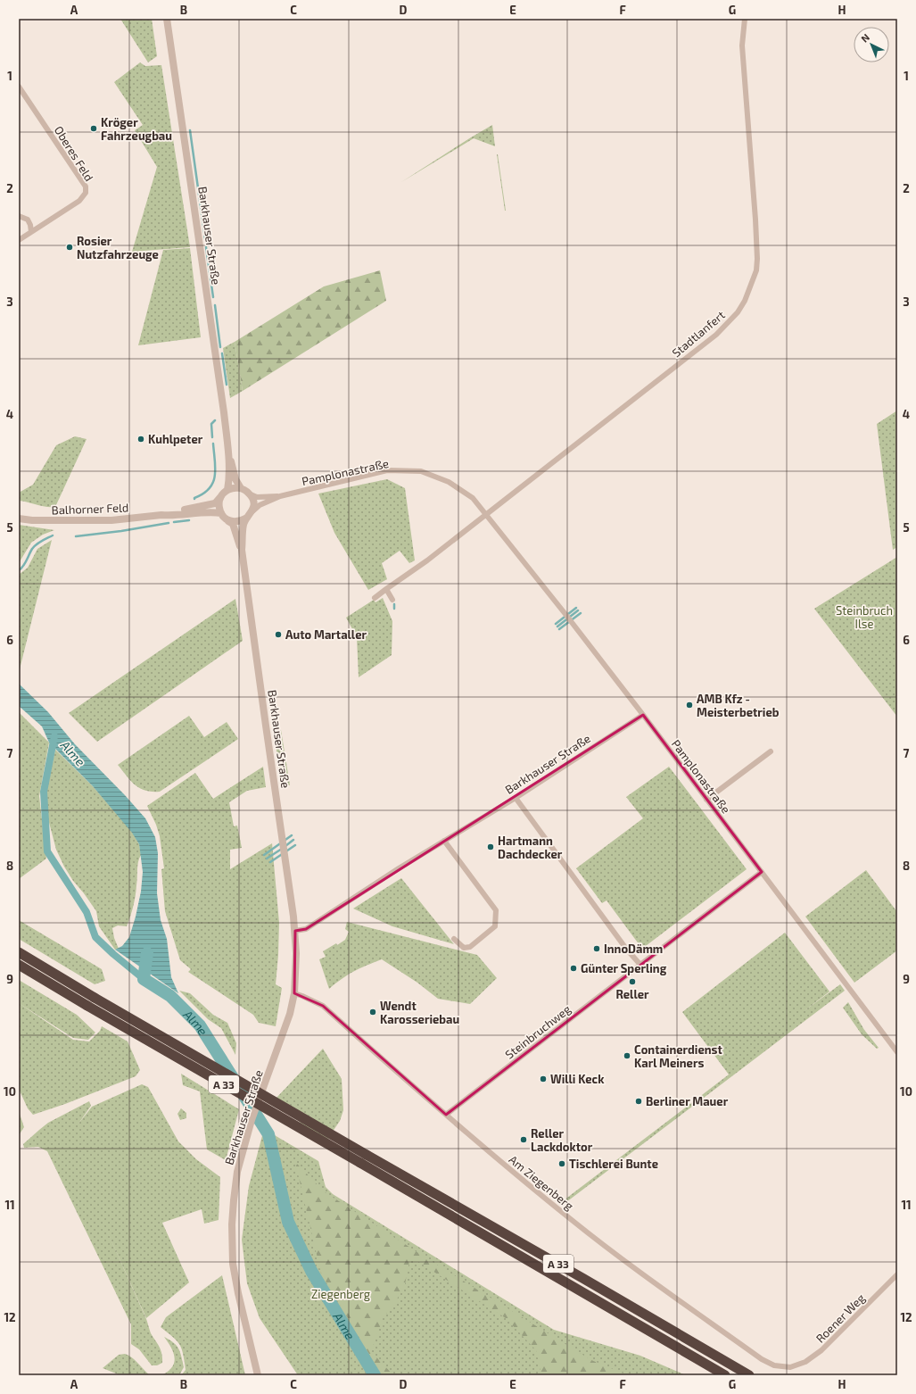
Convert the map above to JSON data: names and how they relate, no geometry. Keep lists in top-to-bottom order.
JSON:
{
  "streets": {
    "highway": ["A 33"],
    "street": [
      "Oberes Feld",
      "Barkhauser Straße",
      "Stadtlanfert",
      "Pamplonastraße",
      "Balhorner Feld",
      "Steinbruchweg",
      "Am Ziegenberg",
      "Roener Weg"
    ]
  },
  "crossings": [
    ["Barkhauser Straße", "Pamplonastraße"],
    ["Barkhauser Straße", "Balhorner Feld"],
    ["Barkhauser Straße", "Am Ziegenberg"],
    ["Stadtlanfert", "Pamplonastraße"],
    ["Pamplonastraße", "Steinbruchweg"],
    ["Steinbruchweg", "Am Ziegenberg"],
    ["Am Ziegenberg", "Roener Weg"]
  ],
  "water": ["Alme"],
  "parks": ["Steinbruch Ilse", "Ziegenberg"],
  "places": [
    "Kröger Fahrzeugbau",
    "Rosier Nutzfahrzeuge",
    "Kuhlpeter",
    "Auto Martaller",
    "AMB Kfz - Meisterbetrieb",
    "Hartmann Dachdecker",
    "InnoDämm",
    "Günter Sperling",
    "Reller",
    "Wendt Karosseriebau",
    "Containerdienst Karl Meiners",
    "Willi Keck",
    "Berliner Mauer",
    "Reller Lackdoktor",
    "Tischlerei Bunte"
  ],
  "north": "top left",
  "grid": {
    "columns": [
      "A",
      "B",
      "C",
      "D",
      "E",
      "F",
      "G",
      "H"
    ],
    "rows": [
      "1",
      "2",
      "3",
      "4",
      "5",
      "6",
      "7",
      "8",
      "9",
      "10",
      "11",
      "12"
    ]
  }
}
